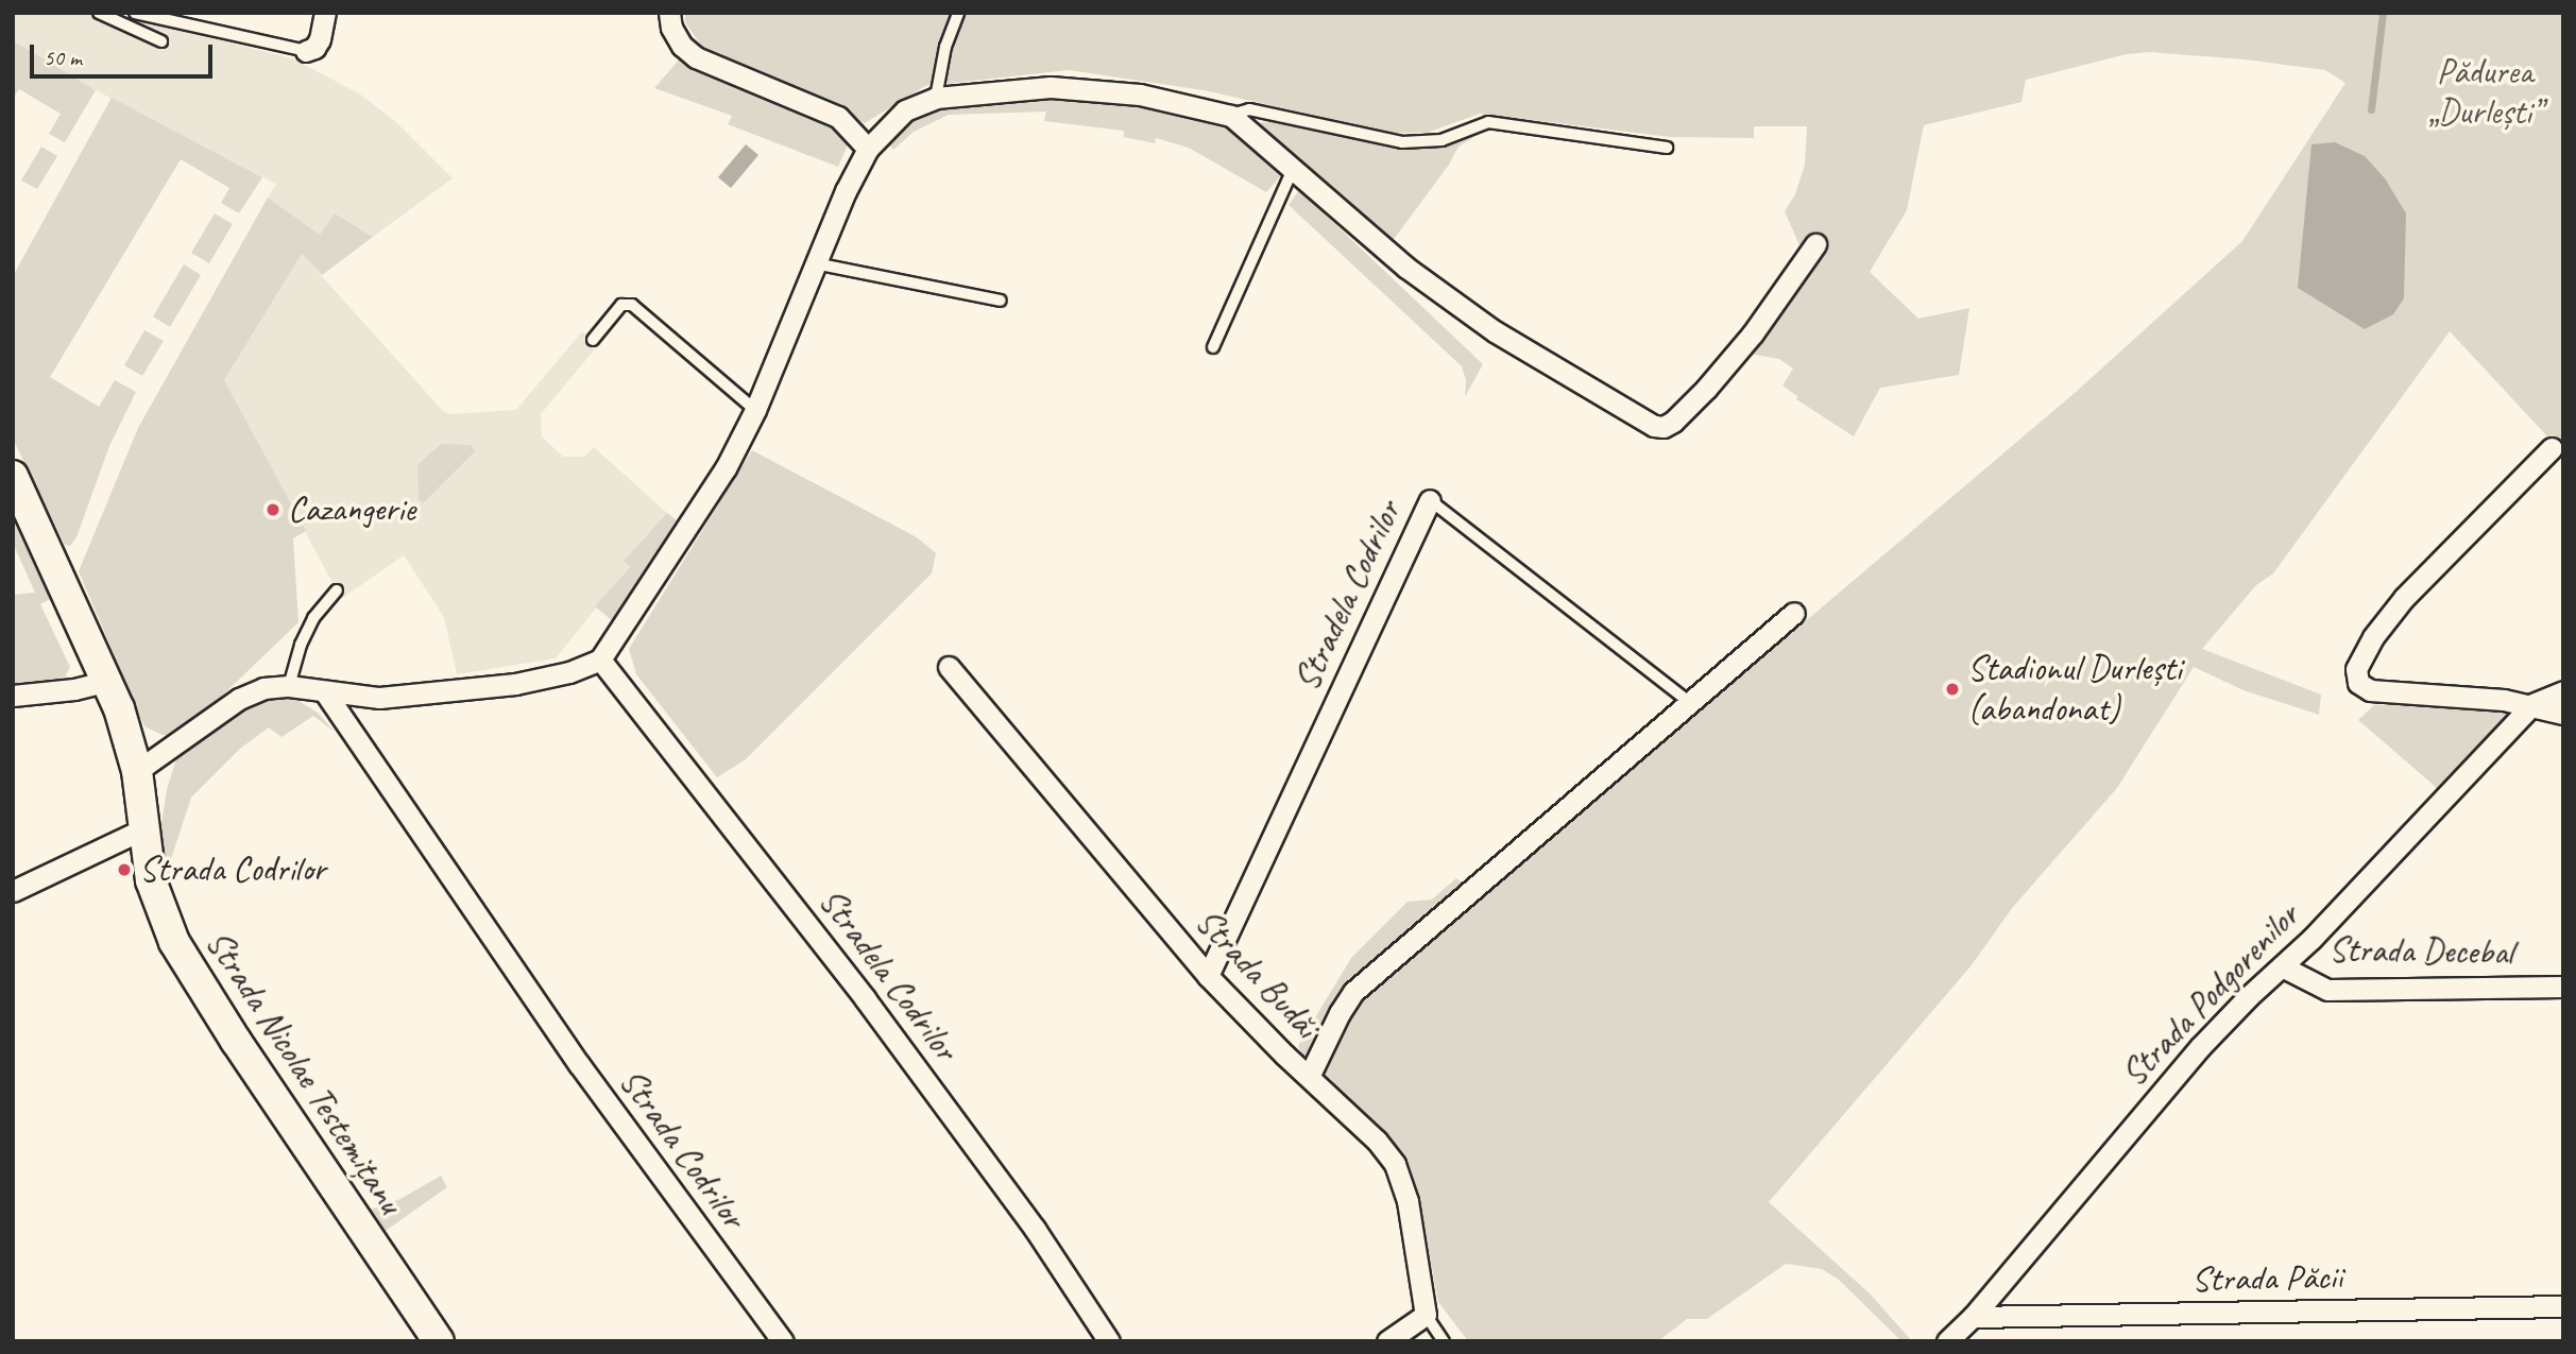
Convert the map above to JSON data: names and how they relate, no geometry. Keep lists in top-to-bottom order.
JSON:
{
  "streets": {
    "street": [
      "Stradela Codrilor",
      "Strada Decebal",
      "Strada Budăi",
      "Strada Podgorenilor",
      "Strada Nicolae Testemițanu",
      "Strada Codrilor",
      "Strada Păcii"
    ]
  },
  "crossings": [
    ["Stradela Codrilor", "Strada Budăi"],
    ["Strada Decebal", "Strada Podgorenilor"],
    ["Strada Podgorenilor", "Strada Păcii"]
  ],
  "parks": ["Pădurea „Durlești”"],
  "places": ["Cazangerie", "Stadionul Durlești (abandonat)", "Strada Codrilor"],
  "scale_bar": "50 m"
}
